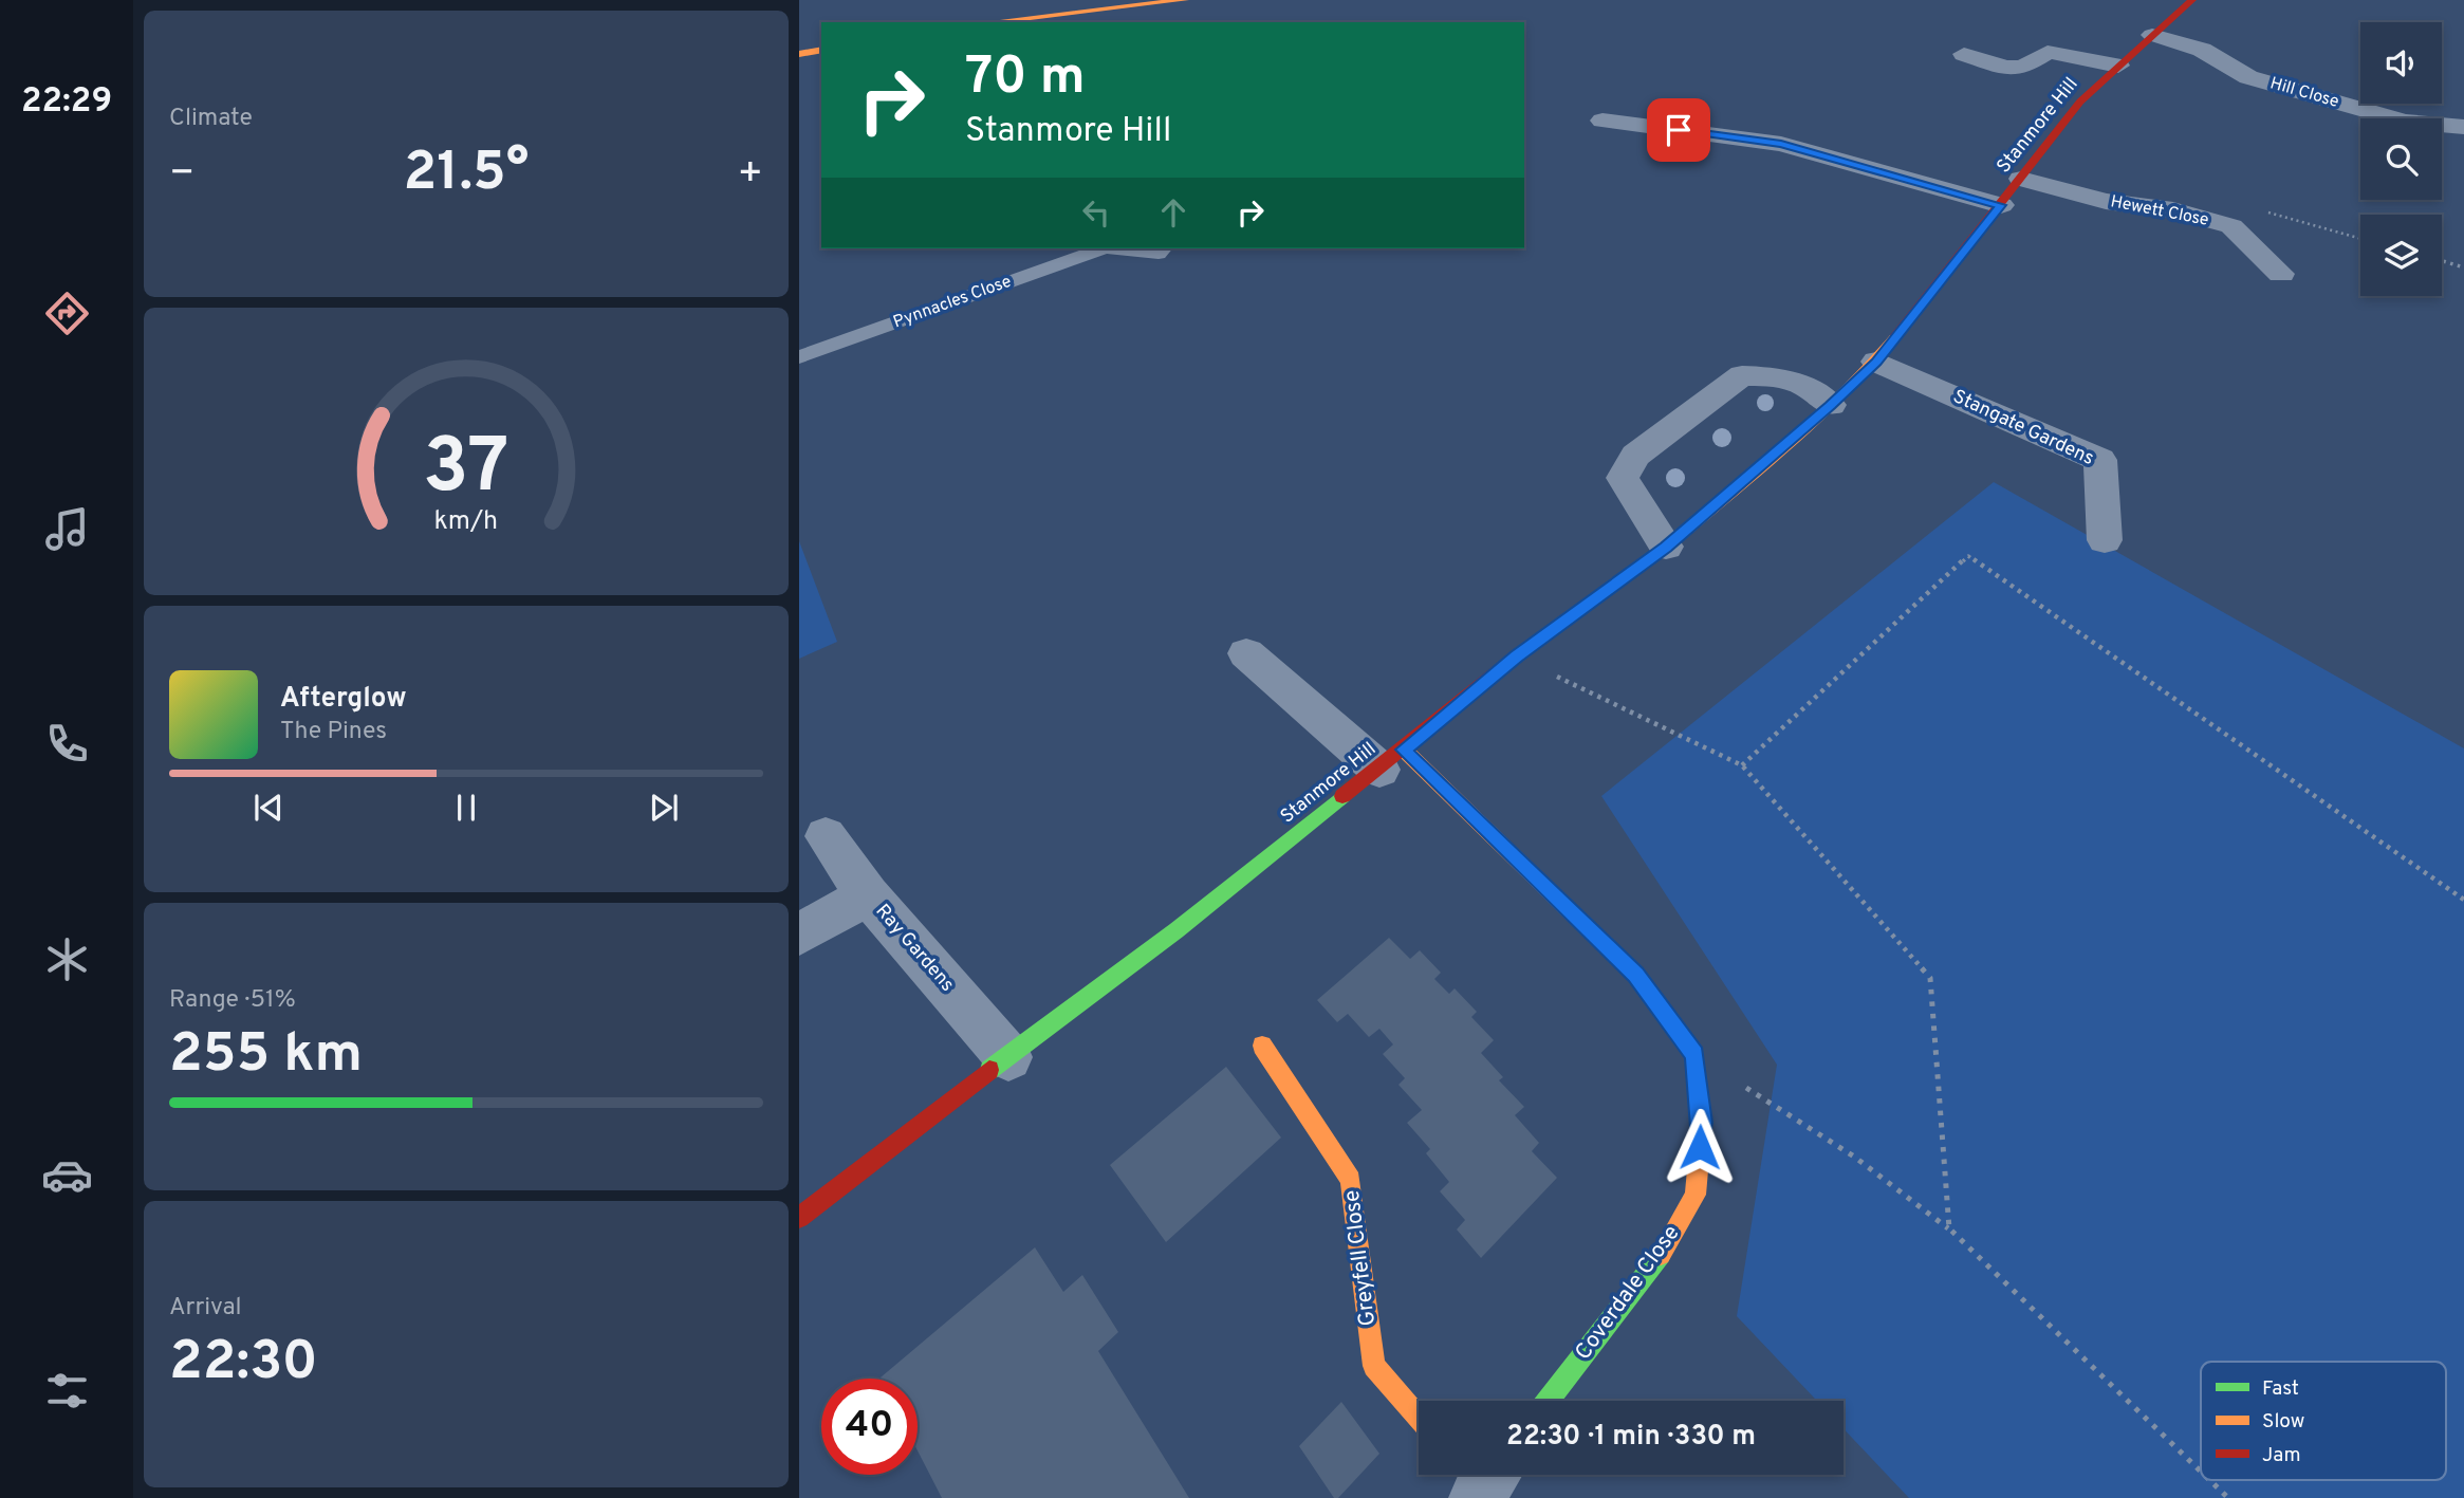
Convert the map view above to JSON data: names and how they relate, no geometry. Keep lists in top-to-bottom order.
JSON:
{
  "streets": {
    "main road": ["Stanmore Hill", "Greyfell Close", "Coverdale Close"],
    "street": [
      "Hill Close",
      "Hewett Close",
      "Stangate Gardens",
      "Ray Gardens"
    ],
    "lane": ["Pynnacles Close"]
  },
  "crossings": [
    ["Hill Close", "Stanmore Hill"],
    ["Stanmore Hill", "Hewett Close"],
    ["Stanmore Hill", "Stangate Gardens"],
    ["Stanmore Hill", "Ray Gardens"]
  ],
  "legend": ["Fast", "Slow", "Jam"],
  "page": {
    "tabs": "22:29",
    "tile": [
      "Climate",
      ["Range · 51%", "255 km"],
      ["Arrival", "22:30"]
    ],
    "turn": ["70 m", "Stanmore Hill"],
    "heat": ["−", "21.5°", "+"],
    "song": ["Afterglow", "The Pines"],
    "limit": "40",
    "trip": "22:30 · 1 min · 330 m",
    "gauge": ["37", "km/h"]
  }
}
